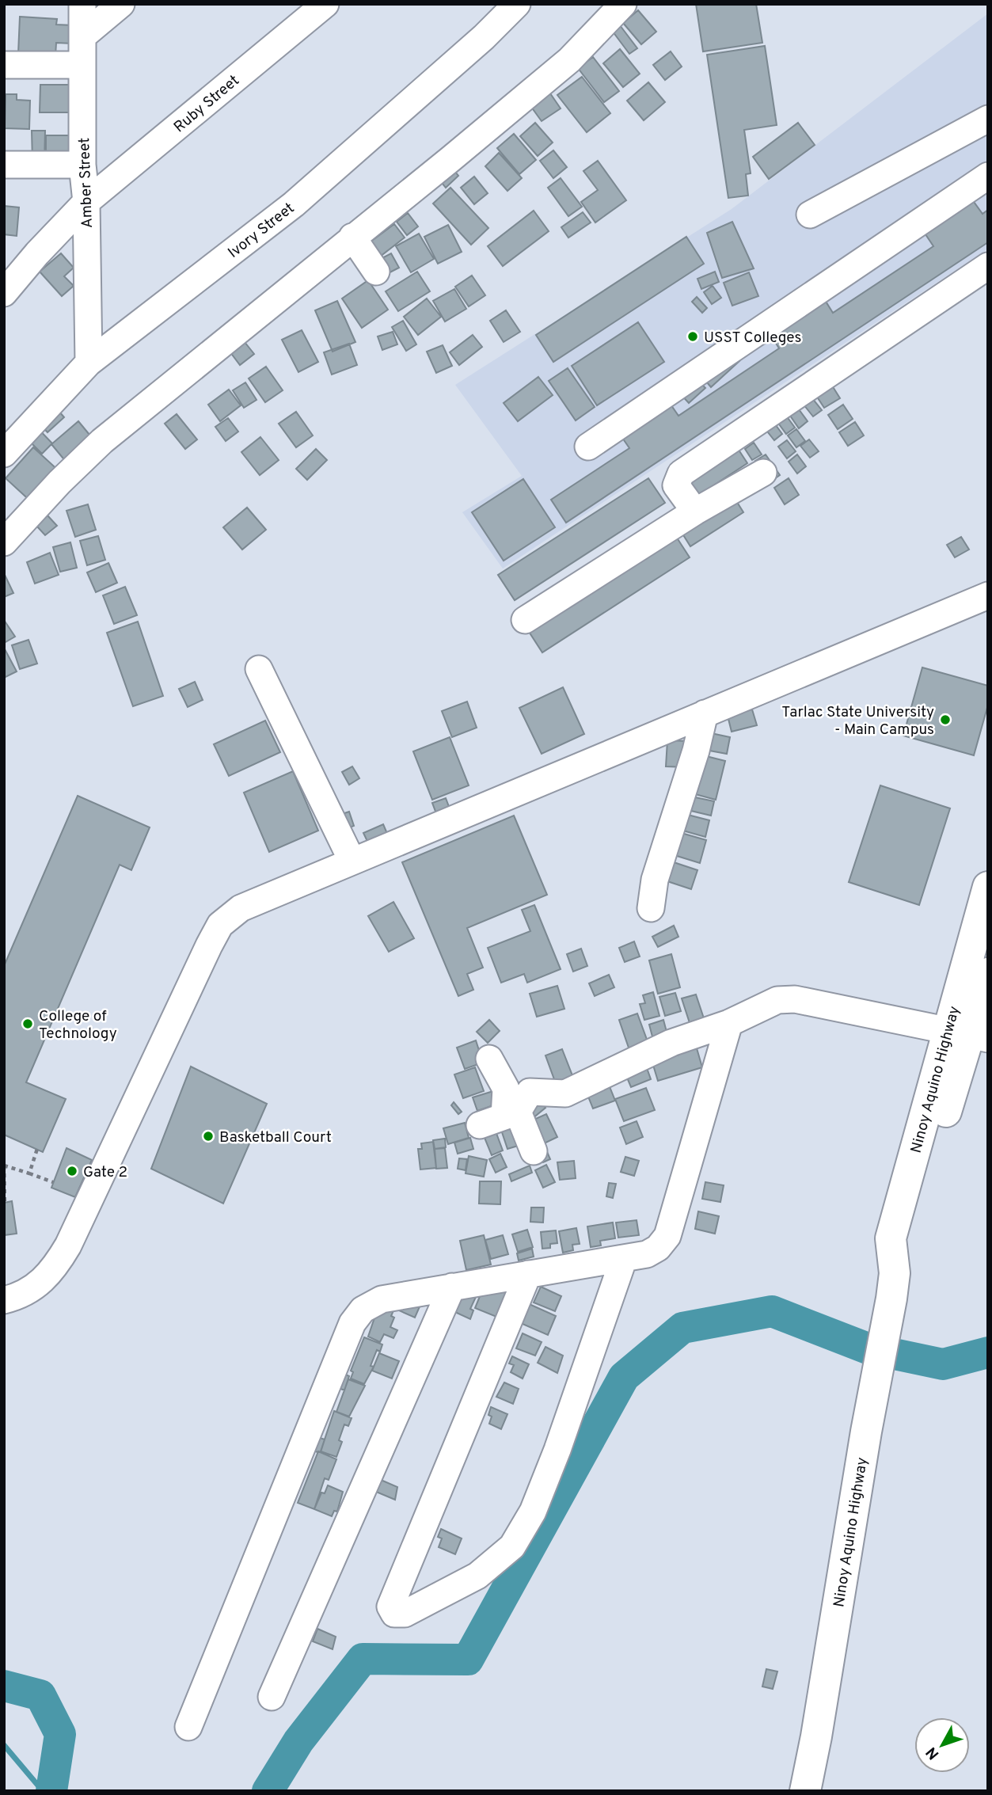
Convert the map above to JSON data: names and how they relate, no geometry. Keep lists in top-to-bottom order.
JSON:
{
  "streets": {
    "main road": ["Ninoy Aquino Highway"],
    "street": ["Ruby Street", "Amber Street", "Ivory Street"]
  },
  "crossings": [
    ["Ruby Street", "Amber Street"],
    ["Amber Street", "Ivory Street"]
  ],
  "places": [
    "USST Colleges",
    "Tarlac State University - Main Campus",
    "College of Technology",
    "Basketball Court",
    "Gate 2"
  ],
  "north": "bottom left"
}
